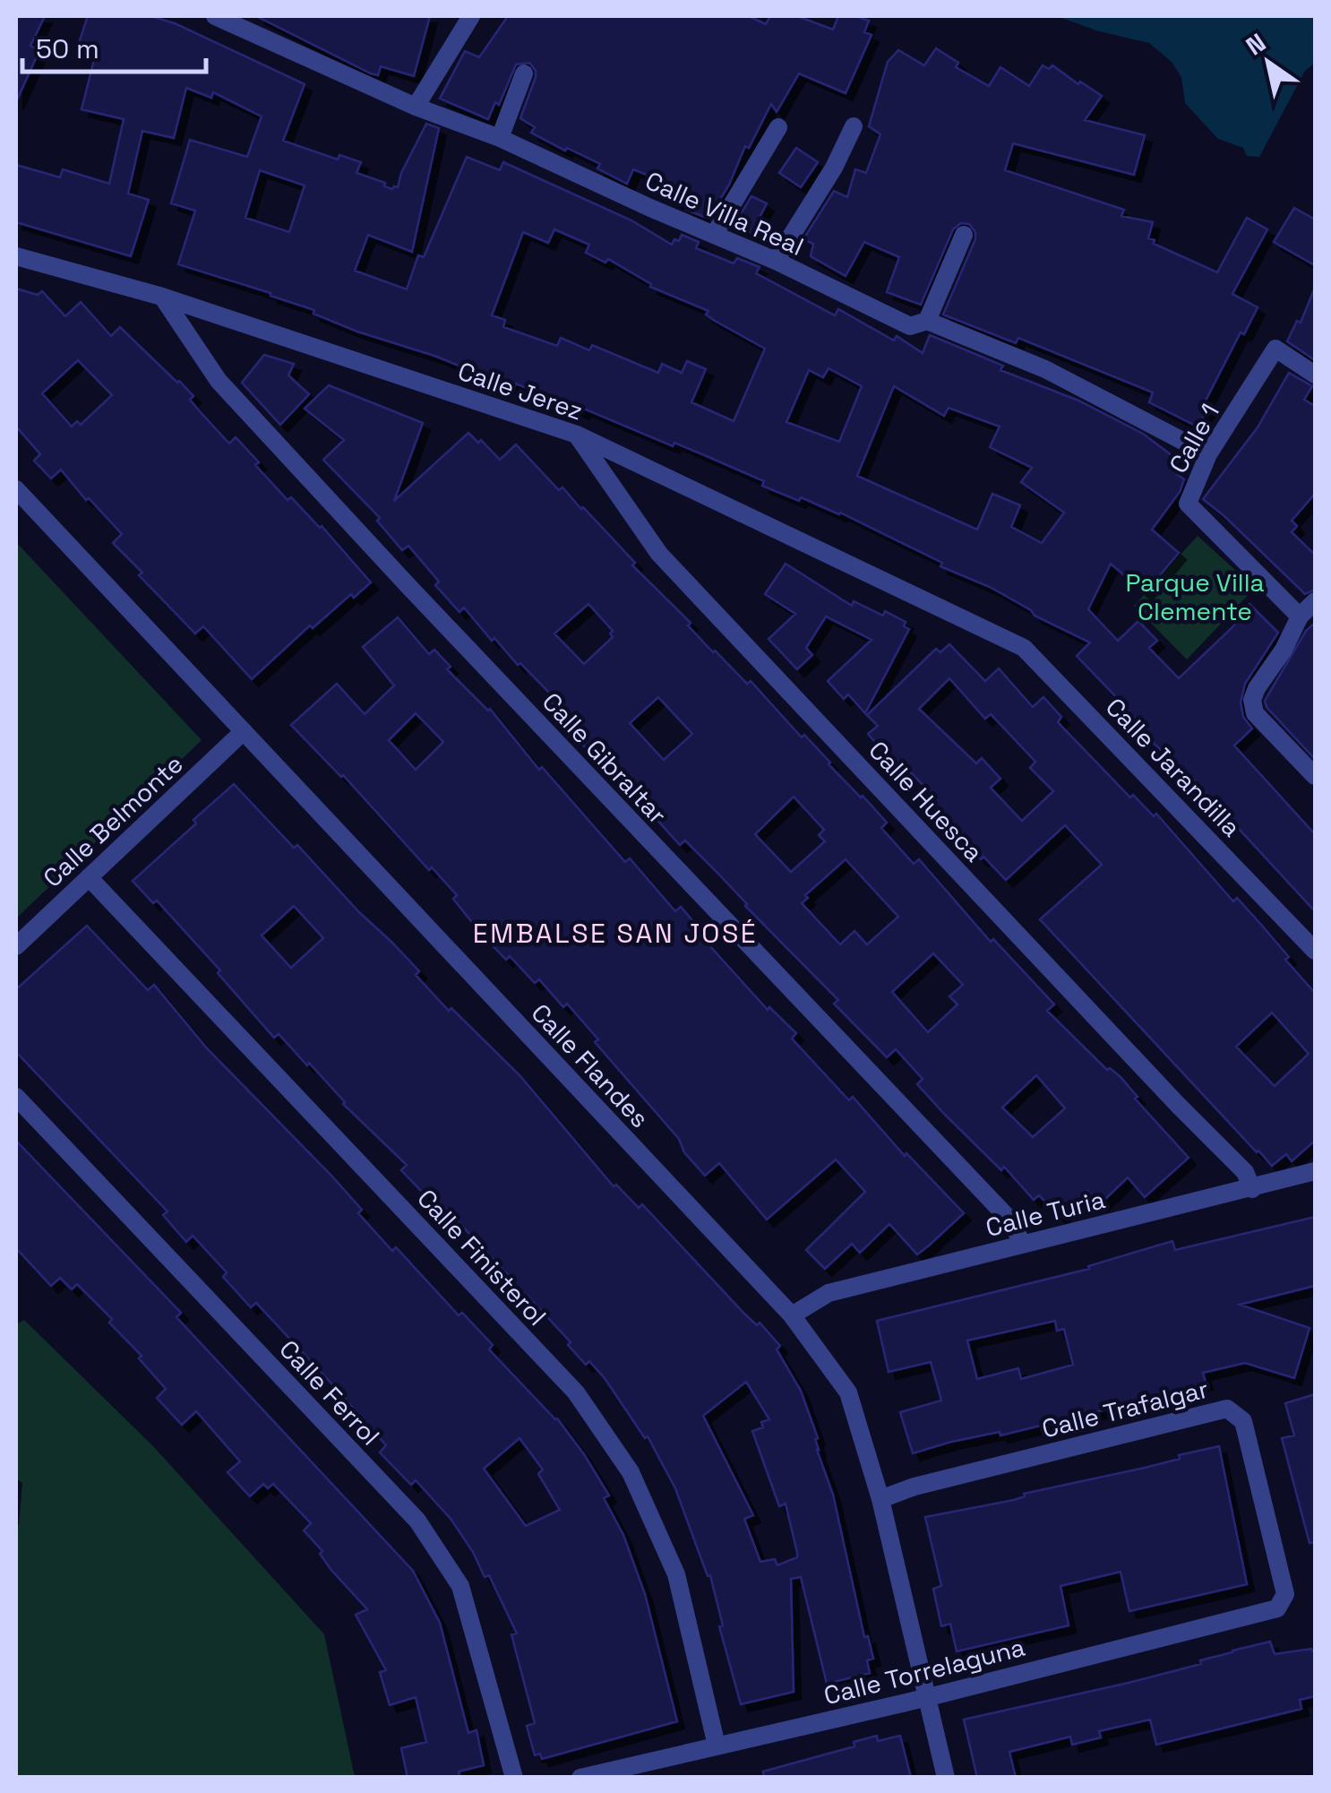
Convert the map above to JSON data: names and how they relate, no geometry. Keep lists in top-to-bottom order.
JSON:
{
  "streets": {
    "street": [
      "Calle Villa Real",
      "Calle Jerez",
      "Calle 1",
      "Calle Gibraltar",
      "Calle Jarandilla",
      "Calle Huesca",
      "Calle Belmonte",
      "Calle Flandes",
      "Calle Turia",
      "Calle Finisterol",
      "Calle Ferrol",
      "Calle Trafalgar",
      "Calle Torrelaguna"
    ]
  },
  "crossings": [
    ["Calle Villa Real", "Calle 1"],
    ["Calle Jerez", "Calle Gibraltar"],
    ["Calle Jerez", "Calle Jarandilla"],
    ["Calle Jerez", "Calle Huesca"],
    ["Calle Gibraltar", "Calle Turia"],
    ["Calle Huesca", "Calle Turia"],
    ["Calle Belmonte", "Calle Flandes"],
    ["Calle Belmonte", "Calle Finisterol"],
    ["Calle Flandes", "Calle Turia"],
    ["Calle Flandes", "Calle Trafalgar"],
    ["Calle Flandes", "Calle Torrelaguna"],
    ["Calle Finisterol", "Calle Torrelaguna"],
    ["Calle Trafalgar", "Calle Torrelaguna"]
  ],
  "districts": ["EMBALSE SAN JOSÉ"],
  "parks": ["Parque Villa Clemente"],
  "scale_bar": "50 m",
  "north": "top left"
}
